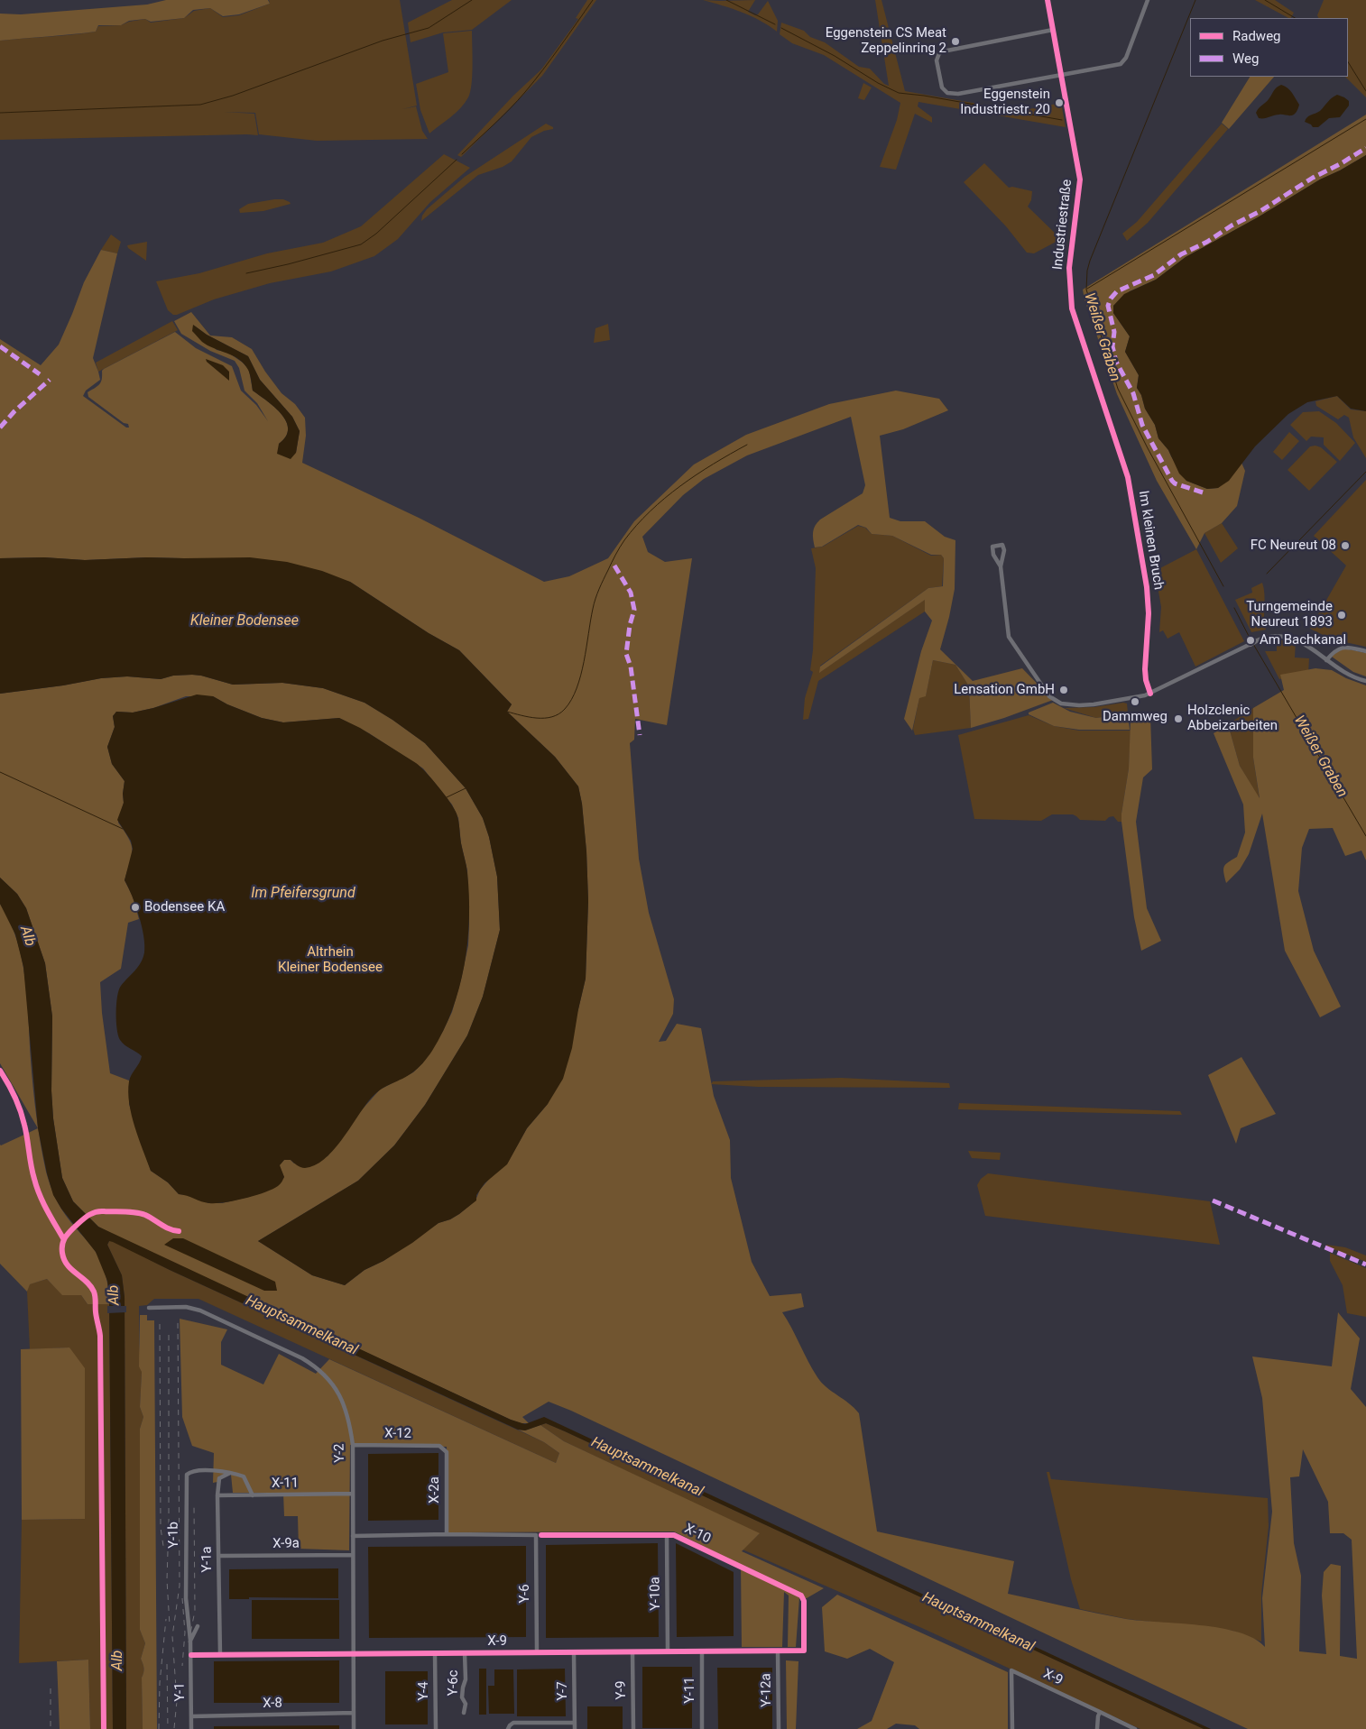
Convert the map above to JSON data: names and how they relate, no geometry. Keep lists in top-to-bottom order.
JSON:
{
  "streets": {
    "street": [
      "Industriestraße",
      "Im kleinen Bruch",
      "X-12",
      "Y-2",
      "X-11",
      "X-2a",
      "X-10",
      "Y-1b",
      "X-9a",
      "Y-1a",
      "Y-6",
      "Y-10a",
      "X-9",
      "Y-6c",
      "Y-9",
      "Y-11",
      "Y-12a",
      "Y-4",
      "Y-7",
      "Y-1",
      "X-8"
    ]
  },
  "crossings": [
    ["Industriestraße", "Im kleinen Bruch"],
    ["X-12", "Y-2"],
    ["X-12", "X-2a"],
    ["Y-2", "X-11"],
    ["Y-2", "X-10"],
    ["Y-2", "X-9a"],
    ["Y-2", "X-9"],
    ["Y-2", "X-8"],
    ["X-11", "Y-1a"],
    ["X-2a", "X-10"],
    ["X-10", "Y-6"],
    ["X-10", "Y-10a"],
    ["X-10", "X-9"],
    ["Y-1b", "Y-1a"],
    ["Y-1b", "X-9"],
    ["Y-1b", "Y-1"],
    ["X-9a", "Y-1a"],
    ["Y-1a", "X-9"],
    ["Y-6", "X-9"],
    ["Y-10a", "X-9"],
    ["X-9", "Y-6c"],
    ["X-9", "Y-9"],
    ["X-9", "Y-11"],
    ["X-9", "Y-12a"],
    ["X-9", "Y-4"],
    ["X-9", "Y-7"],
    ["X-9", "Y-1"],
    ["Y-1", "X-8"]
  ],
  "water": [
    "Weißer Graben",
    "Kleiner Bodensee",
    "Im Pfeifersgrund",
    "Alb",
    "Hauptsammelkanal"
  ],
  "parks": ["Altrhein Kleiner Bodensee"],
  "places": [
    "Eggenstein CS Meat Zeppelinring 2",
    "Eggenstein Industriestr. 20",
    "FC Neureut 08",
    "Turngemeinde Neureut 1893",
    "Am Bachkanal",
    "Lensation GmbH",
    "Dammweg",
    "Holzclenic Abbeizarbeiten",
    "Bodensee KA"
  ],
  "legend": ["Radweg", "Weg"]
}
